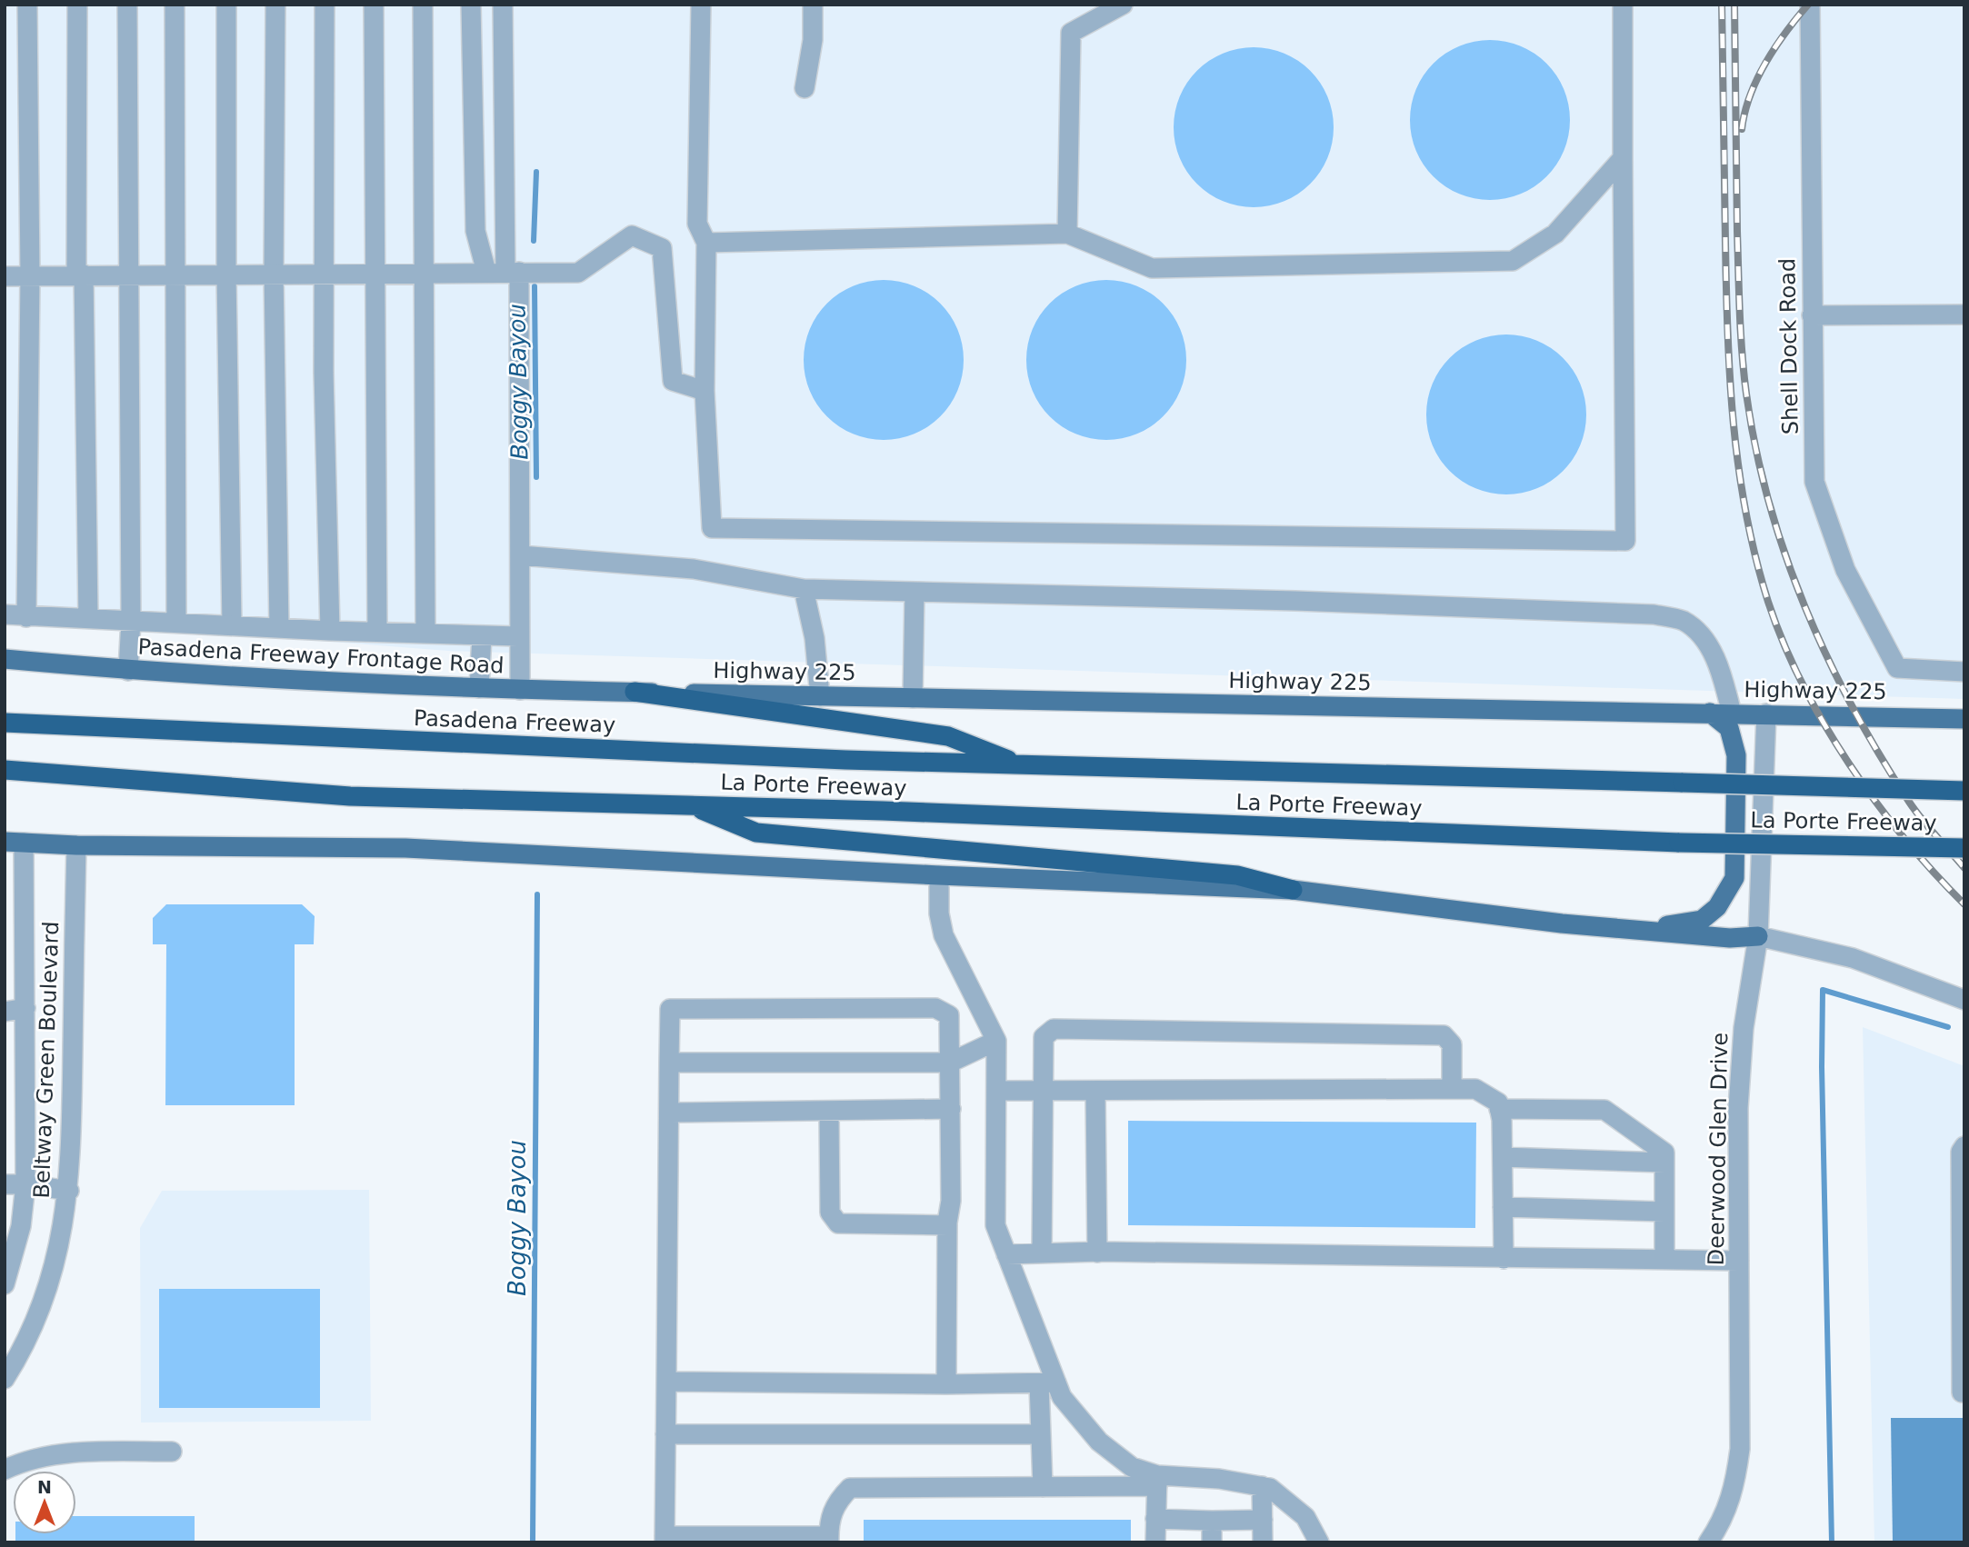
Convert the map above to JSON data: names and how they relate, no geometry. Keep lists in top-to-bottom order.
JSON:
{
  "streets": {
    "highway": ["Pasadena Freeway", "La Porte Freeway"],
    "main road": ["Pasadena Freeway Frontage Road", "Highway 225"],
    "street": ["Shell Dock Road", "Beltway Green Boulevard", "Deerwood Glen Drive"]
  },
  "crossings": [
    ["Pasadena Freeway Frontage Road", "Highway 225"],
    ["Highway 225", "Deerwood Glen Drive"],
    ["Pasadena Freeway", "La Porte Freeway"]
  ],
  "water": ["Boggy Bayou"],
  "north": "top"
}
